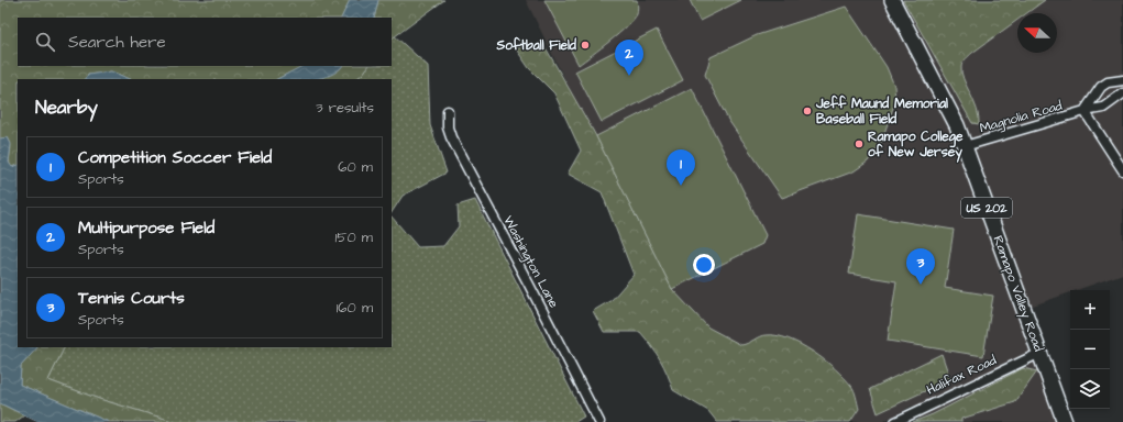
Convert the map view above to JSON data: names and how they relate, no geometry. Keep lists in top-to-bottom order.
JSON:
{
  "streets": {
    "main road": ["US 202", "Ramapo Valley Road"],
    "street": ["Magnolia Road", "Washington Lane", "Halifax Road"]
  },
  "crossings": [
    ["Magnolia Road", "Ramapo Valley Road"],
    ["Ramapo Valley Road", "Halifax Road"]
  ],
  "places": ["Softball Field", "Jeff Maund Memorial Baseball Field", "Ramapo College of New Jersey"],
  "north": "left",
  "page": {
    "search": "Search here",
    "pins": ["2", "1", "3"],
    "heading": ["Nearby", "3 results"],
    "list": [
      {
        "mark": "1",
        "name": "Competition Soccer Field",
        "note": "Sports",
        "value": "60 m"
      },
      {
        "mark": "2",
        "name": "Multipurpose Field",
        "note": "Sports",
        "value": "150 m"
      },
      {
        "mark": "3",
        "name": "Tennis Courts",
        "note": "Sports",
        "value": "160 m"
      }
    ],
    "map_buttons": ["+", "−"]
  }
}
